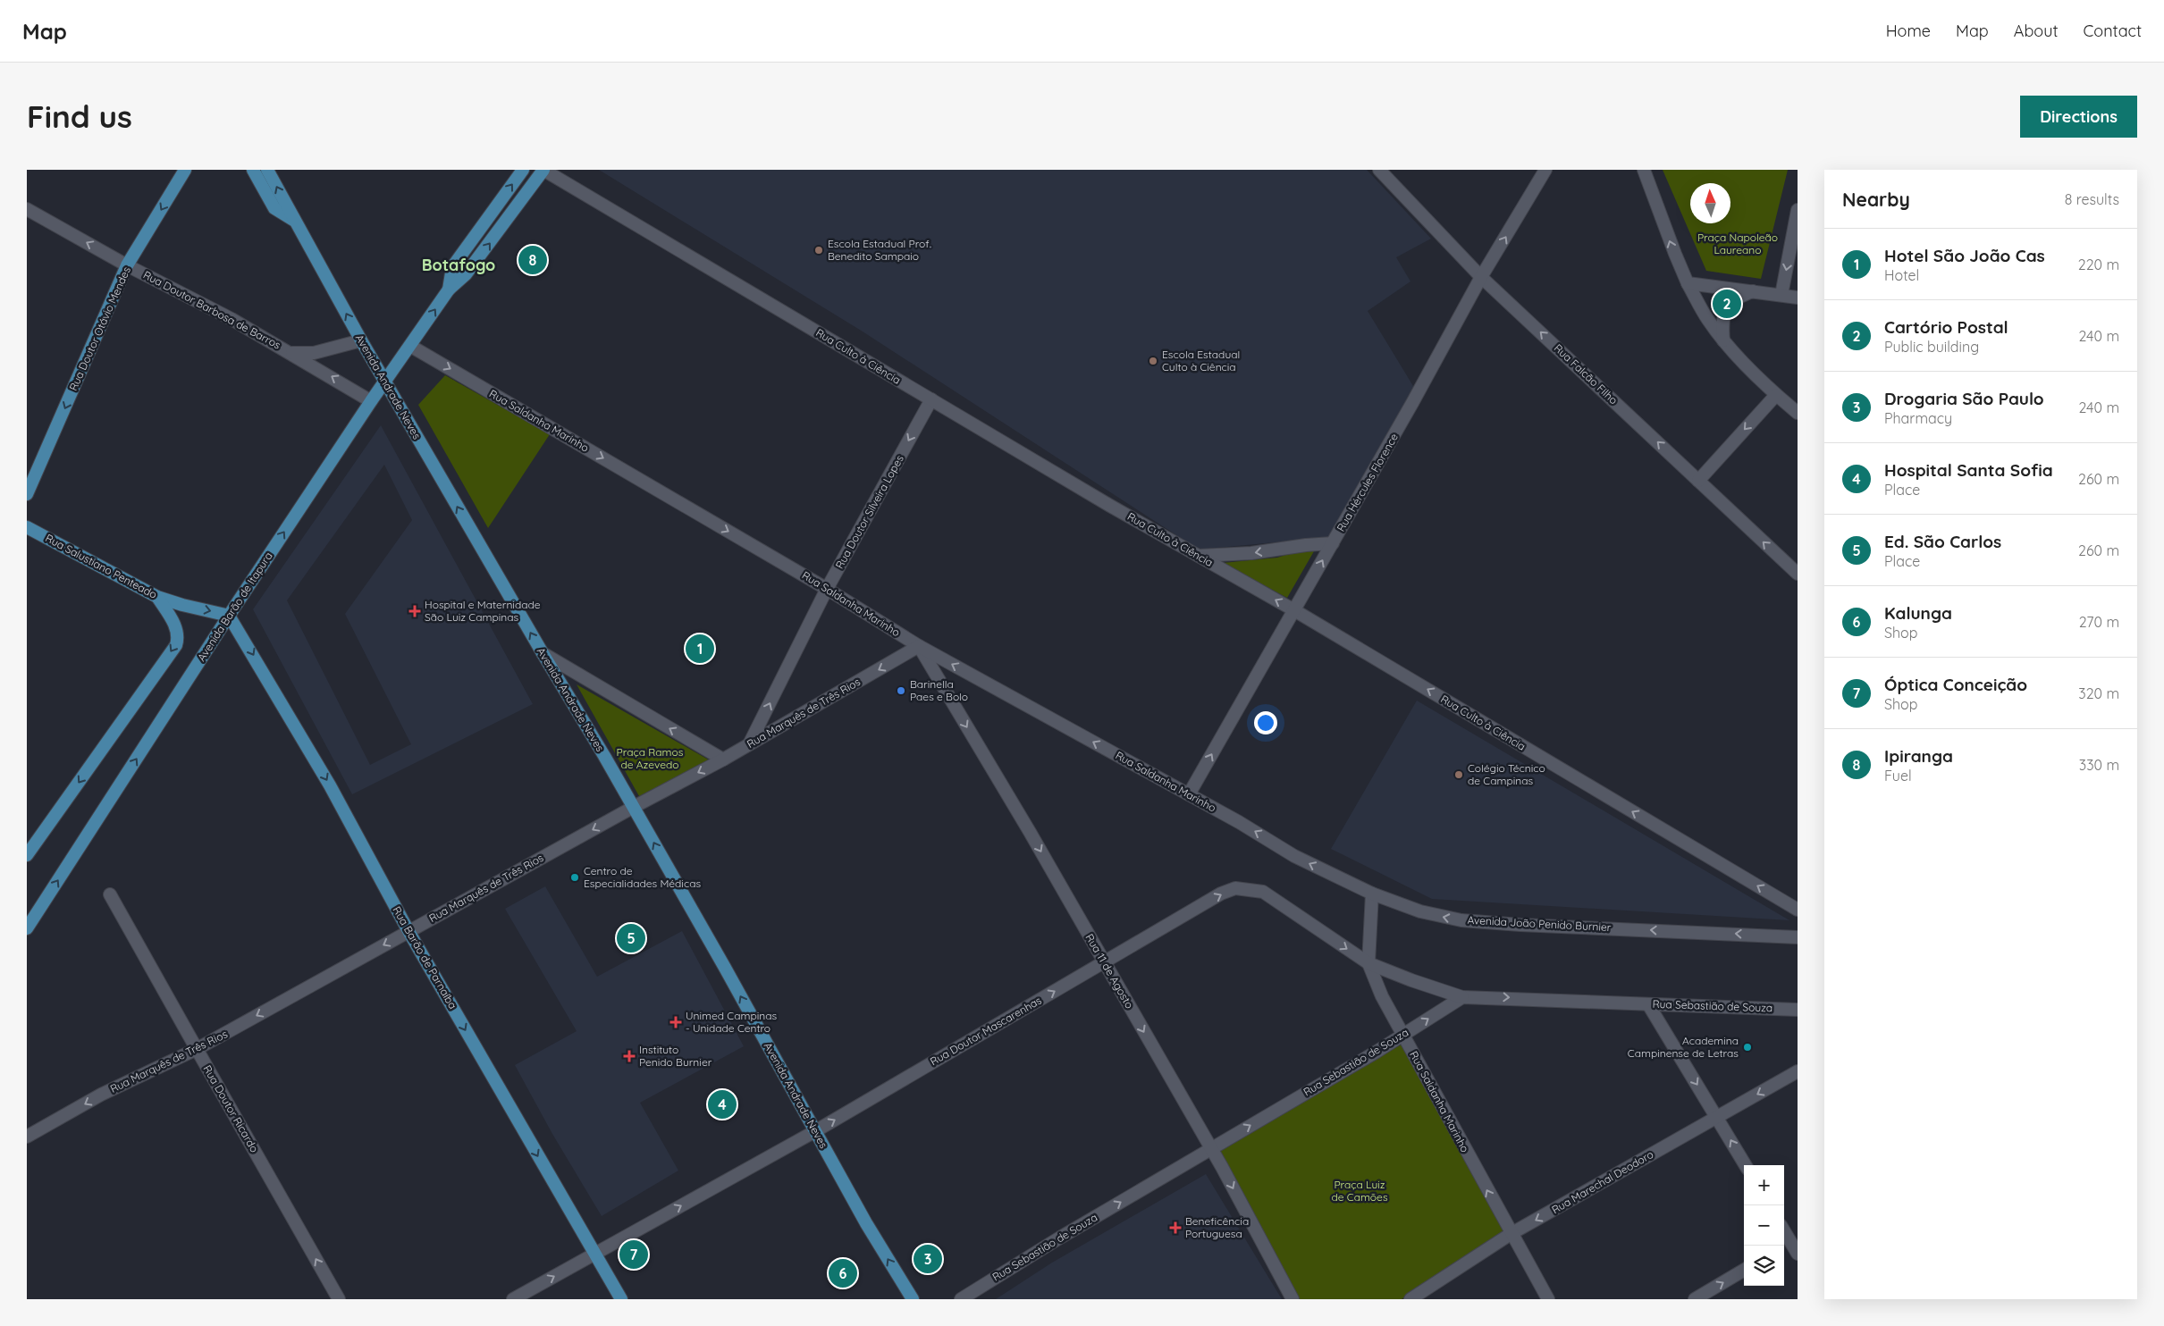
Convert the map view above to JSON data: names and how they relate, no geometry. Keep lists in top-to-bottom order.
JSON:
{
  "streets": {
    "main road": [
      "Rua Doutor Otávio Mendes",
      "Avenida Andrade Neves",
      "Rua Salustiano Penteado",
      "Avenida Barão de Itapura",
      "Rua Barão de Parnaíba"
    ],
    "street": [
      "Rua Doutor Barbosa de Barros",
      "Rua Culto à Ciência",
      "Rua Falcão Filho",
      "Rua Saldanha Marinho",
      "Rua Hércules Florence",
      "Rua Doutor Silveira Lopes",
      "Rua Marquês de Três Rios",
      "Avenida João Penido Burnier",
      "Rua 11 de Agosto",
      "Rua Sebastião de Souza",
      "Rua Doutor Mascarenhas",
      "Rua Doutor Ricardo",
      "Rua Marechal Deodoro"
    ]
  },
  "crossings": [
    ["Rua Doutor Barbosa de Barros", "Rua Doutor Otávio Mendes"],
    ["Rua Doutor Barbosa de Barros", "Avenida Barão de Itapura"],
    ["Rua Culto à Ciência", "Rua Hércules Florence"],
    ["Rua Culto à Ciência", "Rua Doutor Silveira Lopes"],
    ["Rua Culto à Ciência", "Avenida Barão de Itapura"],
    ["Rua Falcão Filho", "Rua Hércules Florence"],
    ["Avenida Andrade Neves", "Avenida Barão de Itapura"],
    ["Avenida Andrade Neves", "Rua Marquês de Três Rios"],
    ["Avenida Andrade Neves", "Rua Doutor Mascarenhas"],
    ["Rua Saldanha Marinho", "Rua Hércules Florence"],
    ["Rua Saldanha Marinho", "Rua Doutor Silveira Lopes"],
    ["Rua Saldanha Marinho", "Avenida Barão de Itapura"],
    ["Rua Saldanha Marinho", "Rua Marquês de Três Rios"],
    ["Rua Saldanha Marinho", "Avenida João Penido Burnier"],
    ["Rua Saldanha Marinho", "Rua 11 de Agosto"],
    ["Rua Saldanha Marinho", "Rua Sebastião de Souza"],
    ["Rua Saldanha Marinho", "Rua Doutor Mascarenhas"],
    ["Rua Saldanha Marinho", "Rua Marechal Deodoro"],
    ["Rua Doutor Silveira Lopes", "Rua Marquês de Três Rios"],
    ["Rua Salustiano Penteado", "Avenida Barão de Itapura"],
    ["Rua Salustiano Penteado", "Rua Barão de Parnaíba"],
    ["Avenida Barão de Itapura", "Rua Barão de Parnaíba"],
    ["Rua Marquês de Três Rios", "Rua Barão de Parnaíba"],
    ["Rua Marquês de Três Rios", "Rua 11 de Agosto"],
    ["Rua Marquês de Três Rios", "Rua Doutor Ricardo"],
    ["Rua Barão de Parnaíba", "Rua Doutor Mascarenhas"],
    ["Rua 11 de Agosto", "Rua Sebastião de Souza"],
    ["Rua 11 de Agosto", "Rua Doutor Mascarenhas"],
    ["Rua Sebastião de Souza", "Rua Doutor Mascarenhas"]
  ],
  "one_way": [
    "Rua Doutor Barbosa de Barros",
    "Rua Doutor Otávio Mendes",
    "Rua Culto à Ciência",
    "Rua Falcão Filho",
    "Avenida Andrade Neves",
    "Rua Hércules Florence",
    "Rua Marquês de Três Rios",
    "Avenida João Penido Burnier",
    "Rua Barão de Parnaíba",
    "Rua 11 de Agosto",
    "Rua Sebastião de Souza",
    "Rua Doutor Mascarenhas",
    "Rua Doutor Ricardo",
    "Rua Marechal Deodoro"
  ],
  "districts": ["Botafogo"],
  "parks": ["Praça Napoleão Laureano", "Praça Ramos de Azevedo", "Praça Luiz de Camões"],
  "places": {
    "other": [
      "Escola Estadual Prof. Benedito Sampaio",
      "Escola Estadual Culto à Ciência",
      "Barinella Paes e Bolo",
      "Colégio Técnico de Campinas",
      "Centro de Especialidades Médicas",
      "Academina Campinense de Letras"
    ],
    "health": [
      "Hospital e Maternidade São Luiz Campinas",
      "Unimed Campinas - Unidade Centro",
      "Instituto Penido Burnier",
      "Beneficência Portuguesa"
    ]
  },
  "north": "top",
  "page": {
    "header": "Map",
    "nav": [
      "Home",
      "Map",
      "About",
      "Contact"
    ],
    "buttons": "Directions",
    "title": "Find us",
    "heading": ["Nearby", "8 results"],
    "list": [
      {
        "mark": "1",
        "name": "Hotel São João Cas",
        "note": "Hotel",
        "value": "220 m"
      },
      {
        "mark": "2",
        "name": "Cartório Postal",
        "note": "Public building",
        "value": "240 m"
      },
      {
        "mark": "3",
        "name": "Drogaria São Paulo",
        "note": "Pharmacy",
        "value": "240 m"
      },
      {
        "mark": "4",
        "name": "Hospital Santa Sofia",
        "note": "Place",
        "value": "260 m"
      },
      {
        "mark": "5",
        "name": "Ed. São Carlos",
        "note": "Place",
        "value": "260 m"
      },
      {
        "mark": "6",
        "name": "Kalunga",
        "note": "Shop",
        "value": "270 m"
      },
      {
        "mark": "7",
        "name": "Óptica Conceição",
        "note": "Shop",
        "value": "320 m"
      },
      {
        "mark": "8",
        "name": "Ipiranga",
        "note": "Fuel",
        "value": "330 m"
      }
    ],
    "pins": [
      "8",
      "2",
      "1",
      "5",
      "4",
      "7",
      "3",
      "6"
    ],
    "map_buttons": ["+", "−"]
  }
}
